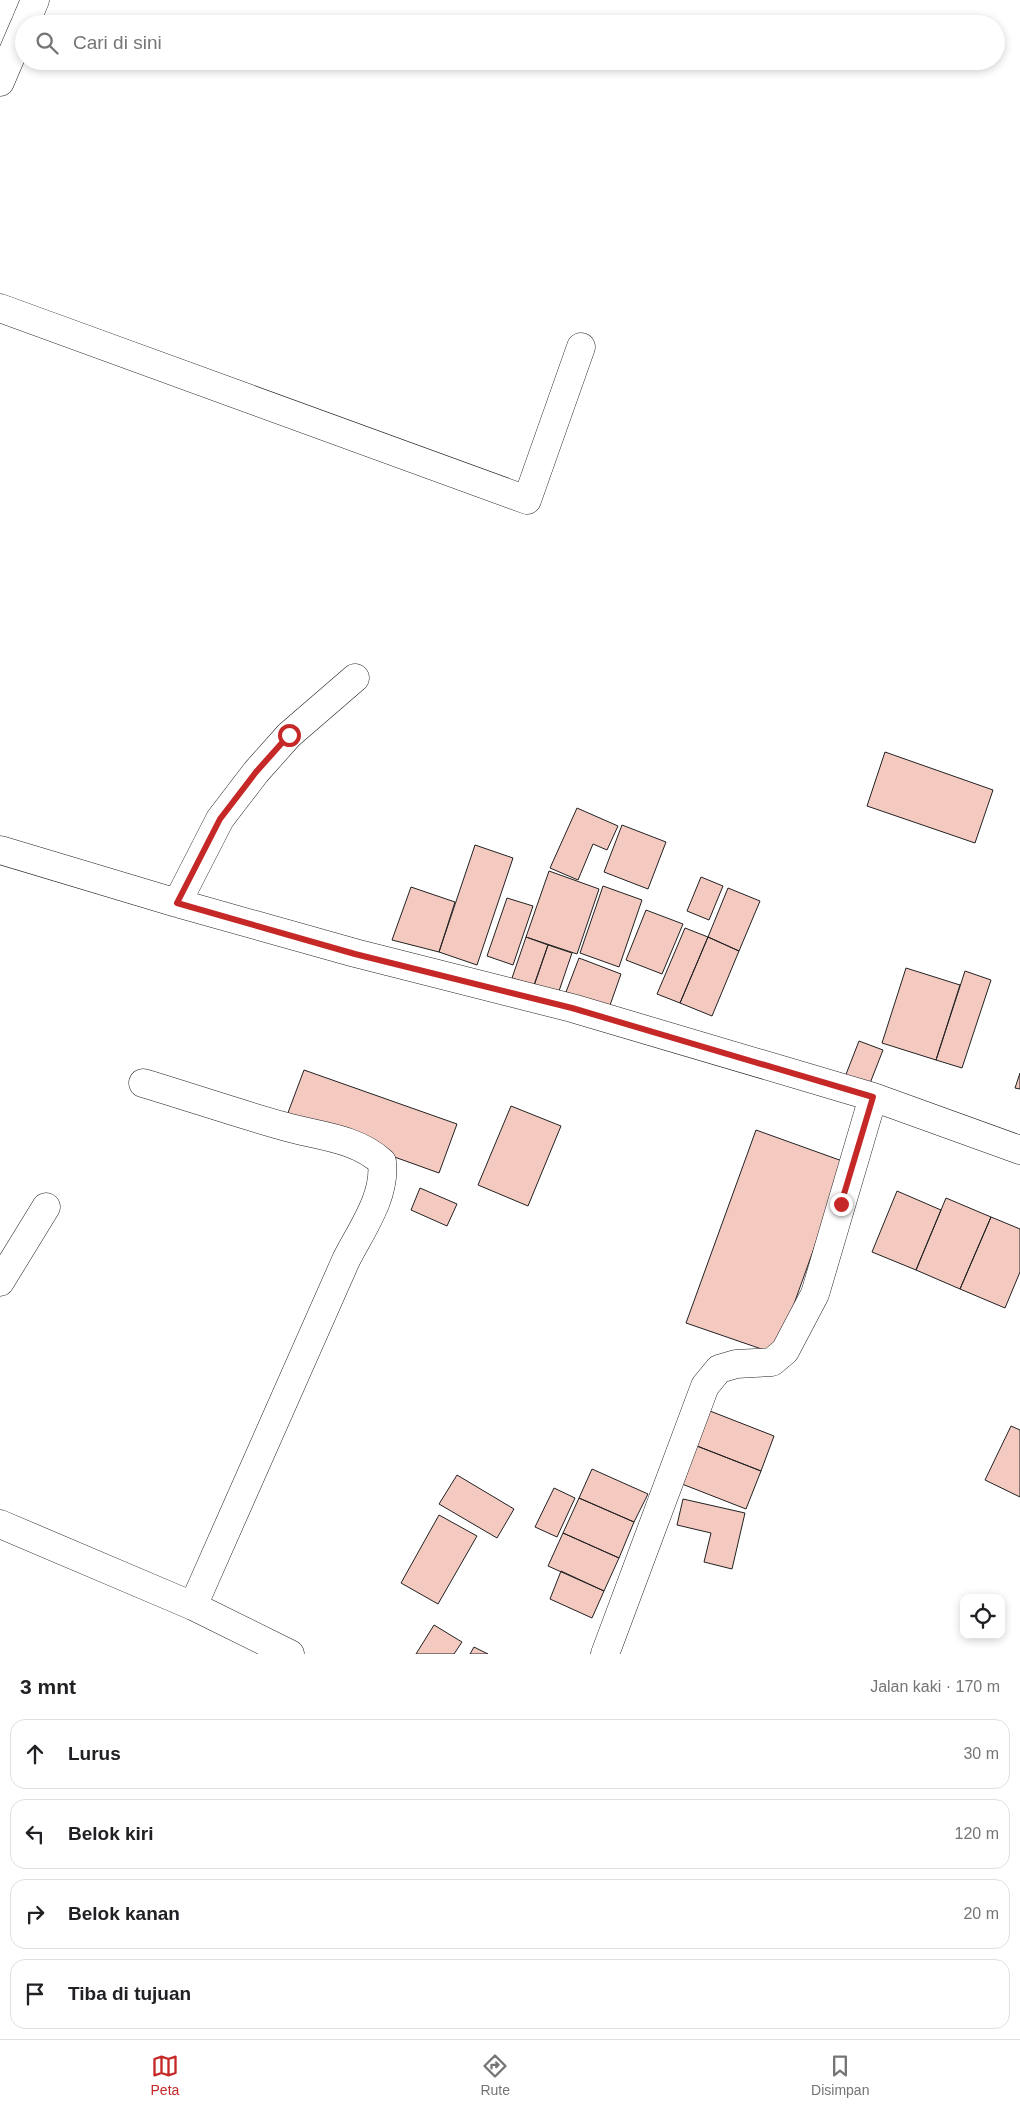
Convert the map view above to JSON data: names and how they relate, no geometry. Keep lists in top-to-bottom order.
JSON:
{
  "page": {
    "search": "Cari di sini",
    "heading": ["3 mnt", "Jalan kaki · 170 m"],
    "list": [
      ["Lurus", "30 m"],
      ["Belok kiri", "120 m"],
      ["Belok kanan", "20 m"],
      "Tiba di tujuan"
    ],
    "nav": ["Peta", "Rute", "Disimpan"]
  }
}
